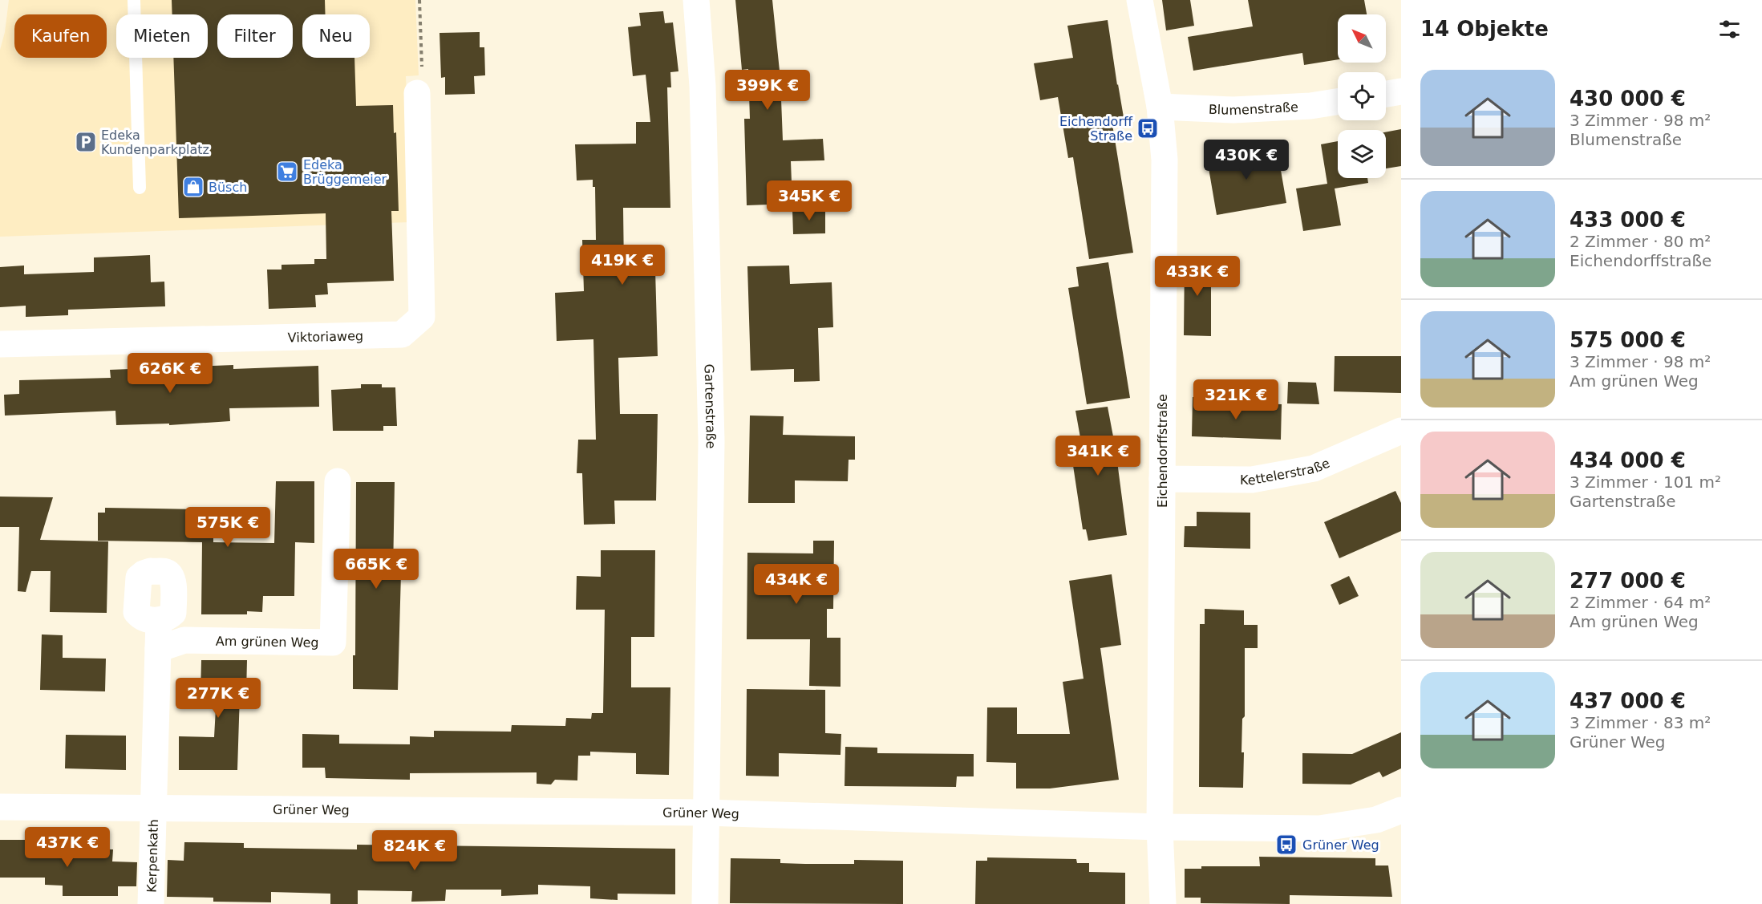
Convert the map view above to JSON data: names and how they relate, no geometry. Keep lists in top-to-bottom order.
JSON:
{
  "streets": {
    "street": [
      "Blumenstraße",
      "Viktoriaweg",
      "Gartenstraße",
      "Eichendorffstraße",
      "Kettelerstraße",
      "Am grünen Weg",
      "Grüner Weg",
      "Kerpenkath"
    ]
  },
  "crossings": [
    ["Blumenstraße", "Eichendorffstraße"],
    ["Gartenstraße", "Grüner Weg"],
    ["Eichendorffstraße", "Kettelerstraße"],
    ["Eichendorffstraße", "Grüner Weg"],
    ["Grüner Weg", "Kerpenkath"]
  ],
  "places": {
    "bus stop": ["Eichendorff Straße", "Grüner Weg"],
    "parking": ["Edeka Kundenparkplatz"],
    "supermarket": ["Edeka Brüggemeier"],
    "shop": ["Büsch"]
  },
  "north": "top left",
  "page": {
    "heading": "14 Objekte",
    "chip": [
      "Kaufen",
      "Mieten",
      "Filter",
      "Neu"
    ],
    "list": [
      {
        "name": "430 000 €",
        "note": "3 Zimmer · 98 m² · Blumenstraße"
      },
      {
        "name": "433 000 €",
        "note": "2 Zimmer · 80 m² · Eichendorffstraße"
      },
      {
        "name": "575 000 €",
        "note": "3 Zimmer · 98 m² · Am grünen Weg"
      },
      {
        "name": "434 000 €",
        "note": "3 Zimmer · 101 m² · Gartenstraße"
      },
      {
        "name": "277 000 €",
        "note": "2 Zimmer · 64 m² · Am grünen Weg"
      },
      {
        "name": "437 000 €",
        "note": "3 Zimmer · 83 m² · Grüner Weg"
      }
    ],
    "price": [
      "399K €",
      "430K €",
      "345K €",
      "419K €",
      "433K €",
      "626K €",
      "321K €",
      "341K €",
      "575K €",
      "665K €",
      "434K €",
      "277K €",
      "437K €",
      "824K €"
    ]
  }
}
